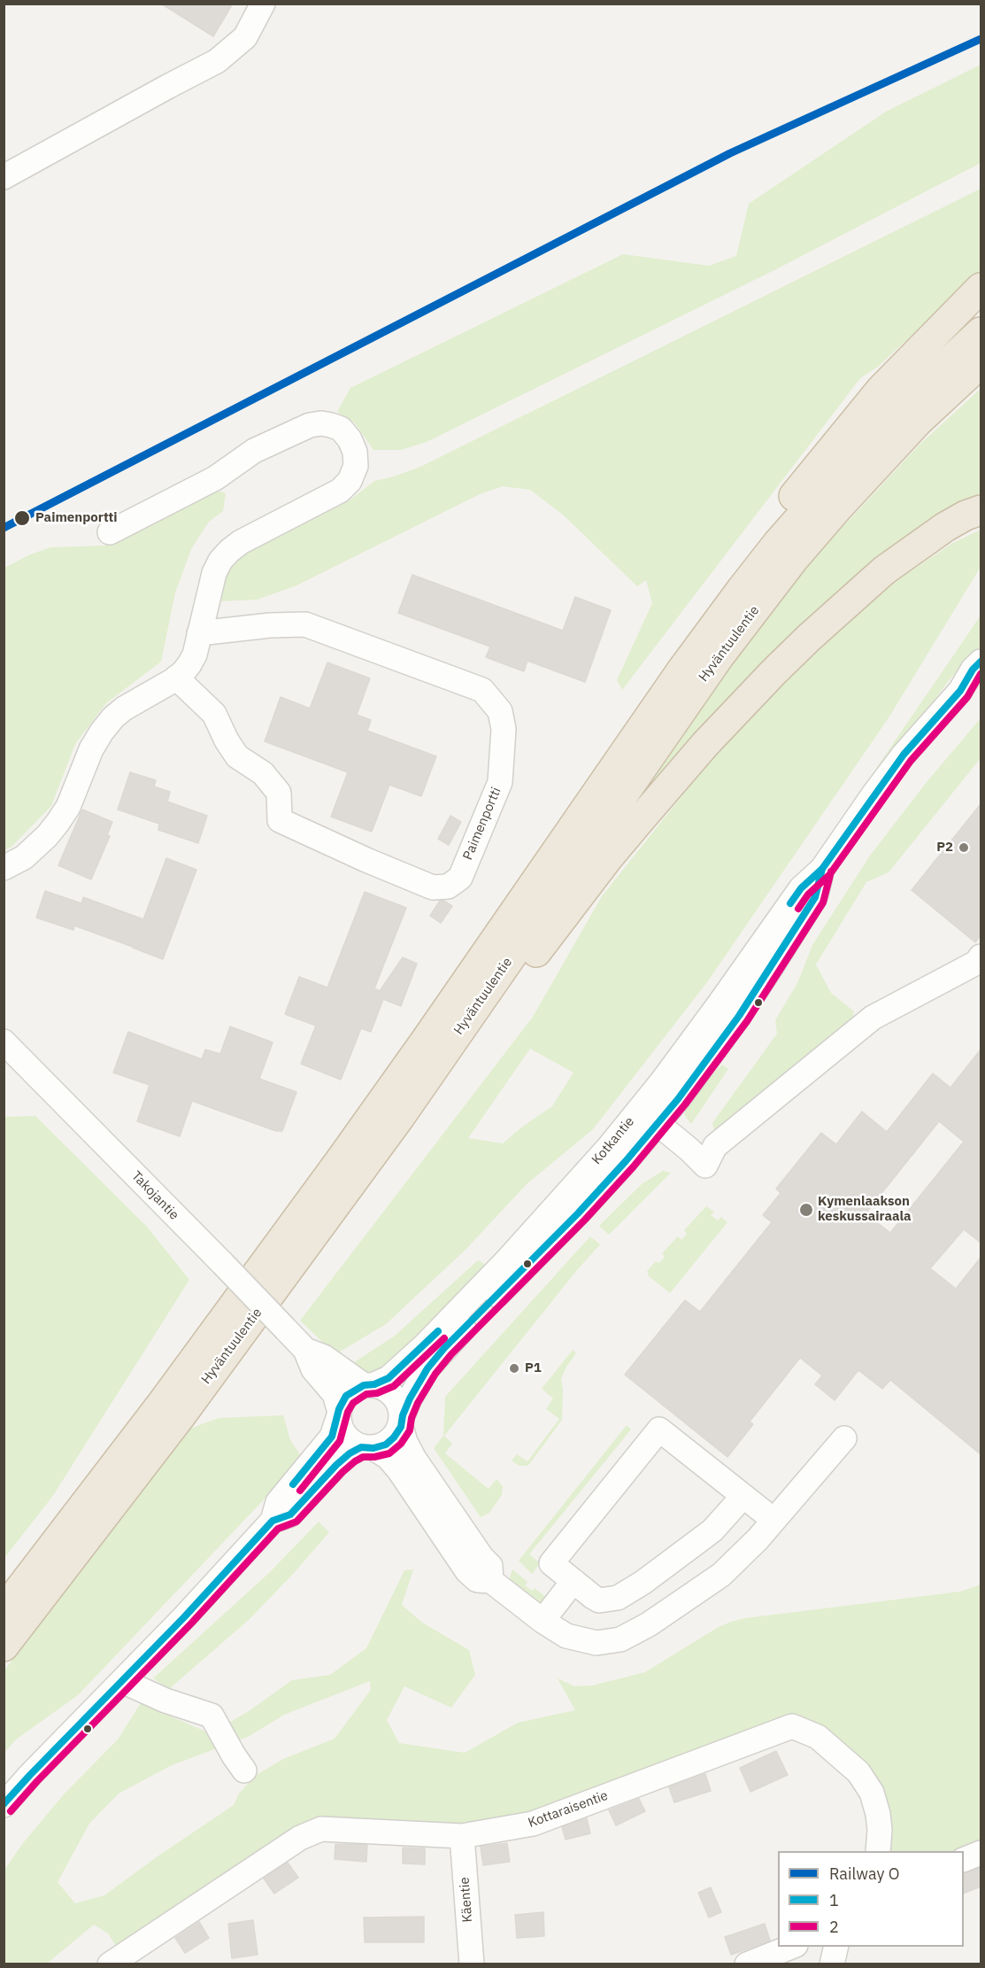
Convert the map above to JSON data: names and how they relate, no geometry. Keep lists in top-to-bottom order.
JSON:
{
  "streets": {
    "highway": ["Hyväntuulentie"],
    "street": [
      "Paimenportti",
      "Kotkantie",
      "Takojantie",
      "Kottaraisentie",
      "Käentie"
    ]
  },
  "crossings": [
    ["Kotkantie", "Takojantie"],
    ["Kottaraisentie", "Käentie"]
  ],
  "places": [
    "Paimenportti",
    "P2",
    "Kymenlaakson keskussairaala",
    "P1"
  ],
  "lines": ["rail line O", "transit line 1", "transit line 2"],
  "legend": ["Railway O", "1", "2"]
}
